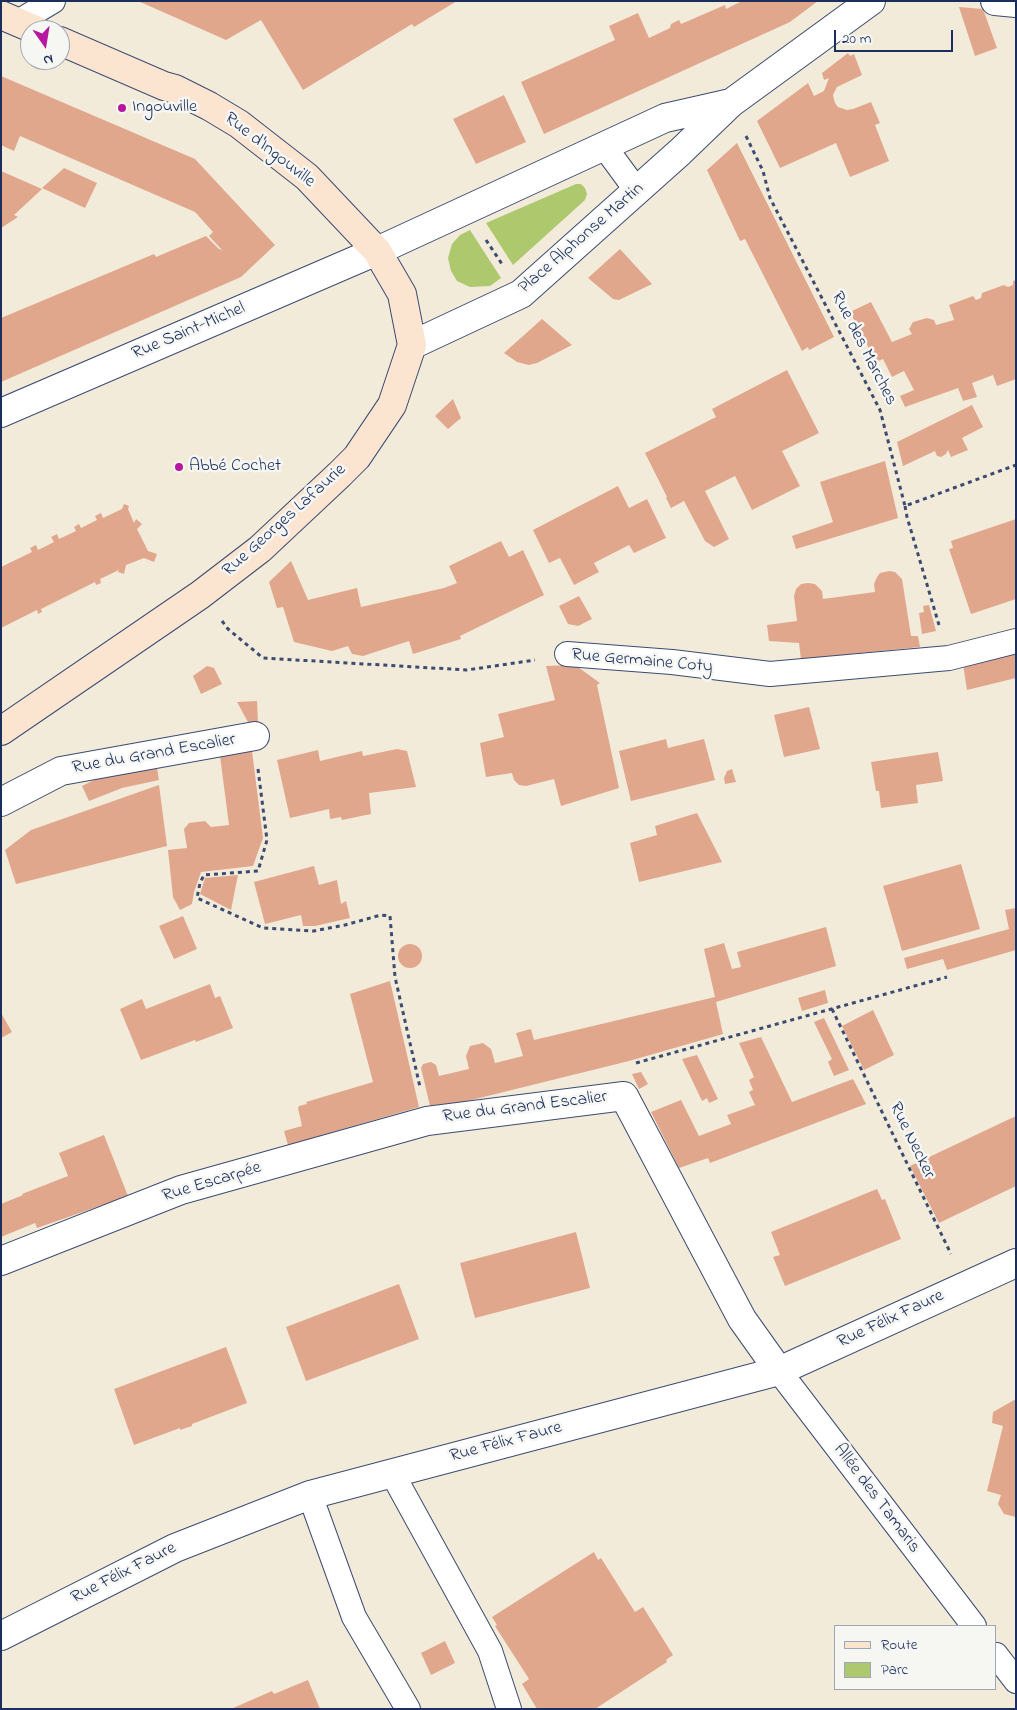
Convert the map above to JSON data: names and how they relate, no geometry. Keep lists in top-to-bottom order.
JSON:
{
  "streets": {
    "street": [
      "Rue d'Ingouville",
      "Place Alphonse Martin",
      "Rue Saint-Michel",
      "Rue Georges Lafaurie",
      "Rue du Grand Escalier",
      "Rue Escarpée",
      "Rue Félix Faure"
    ],
    "lane": ["Rue Germaine Coty", "Allée des Tamaris"],
    "path": ["Rue des Marches", "Rue Necker"]
  },
  "crossings": [
    ["Rue d'Ingouville", "Place Alphonse Martin"],
    ["Rue d'Ingouville", "Rue Saint-Michel"],
    ["Rue d'Ingouville", "Rue Georges Lafaurie"],
    ["Place Alphonse Martin", "Rue Saint-Michel"],
    ["Place Alphonse Martin", "Rue des Marches"],
    ["Place Alphonse Martin", "Rue Georges Lafaurie"],
    ["Rue Saint-Michel", "Rue Georges Lafaurie"],
    ["Rue du Grand Escalier", "Rue Escarpée"],
    ["Rue du Grand Escalier", "Rue Félix Faure"],
    ["Rue du Grand Escalier", "Allée des Tamaris"],
    ["Rue Necker", "Rue Félix Faure"],
    ["Rue Félix Faure", "Allée des Tamaris"]
  ],
  "places": ["Ingouville", "Abbé Cochet"],
  "legend": ["Route", "Parc"],
  "scale_bar": "20 m",
  "north": "bottom"
}
